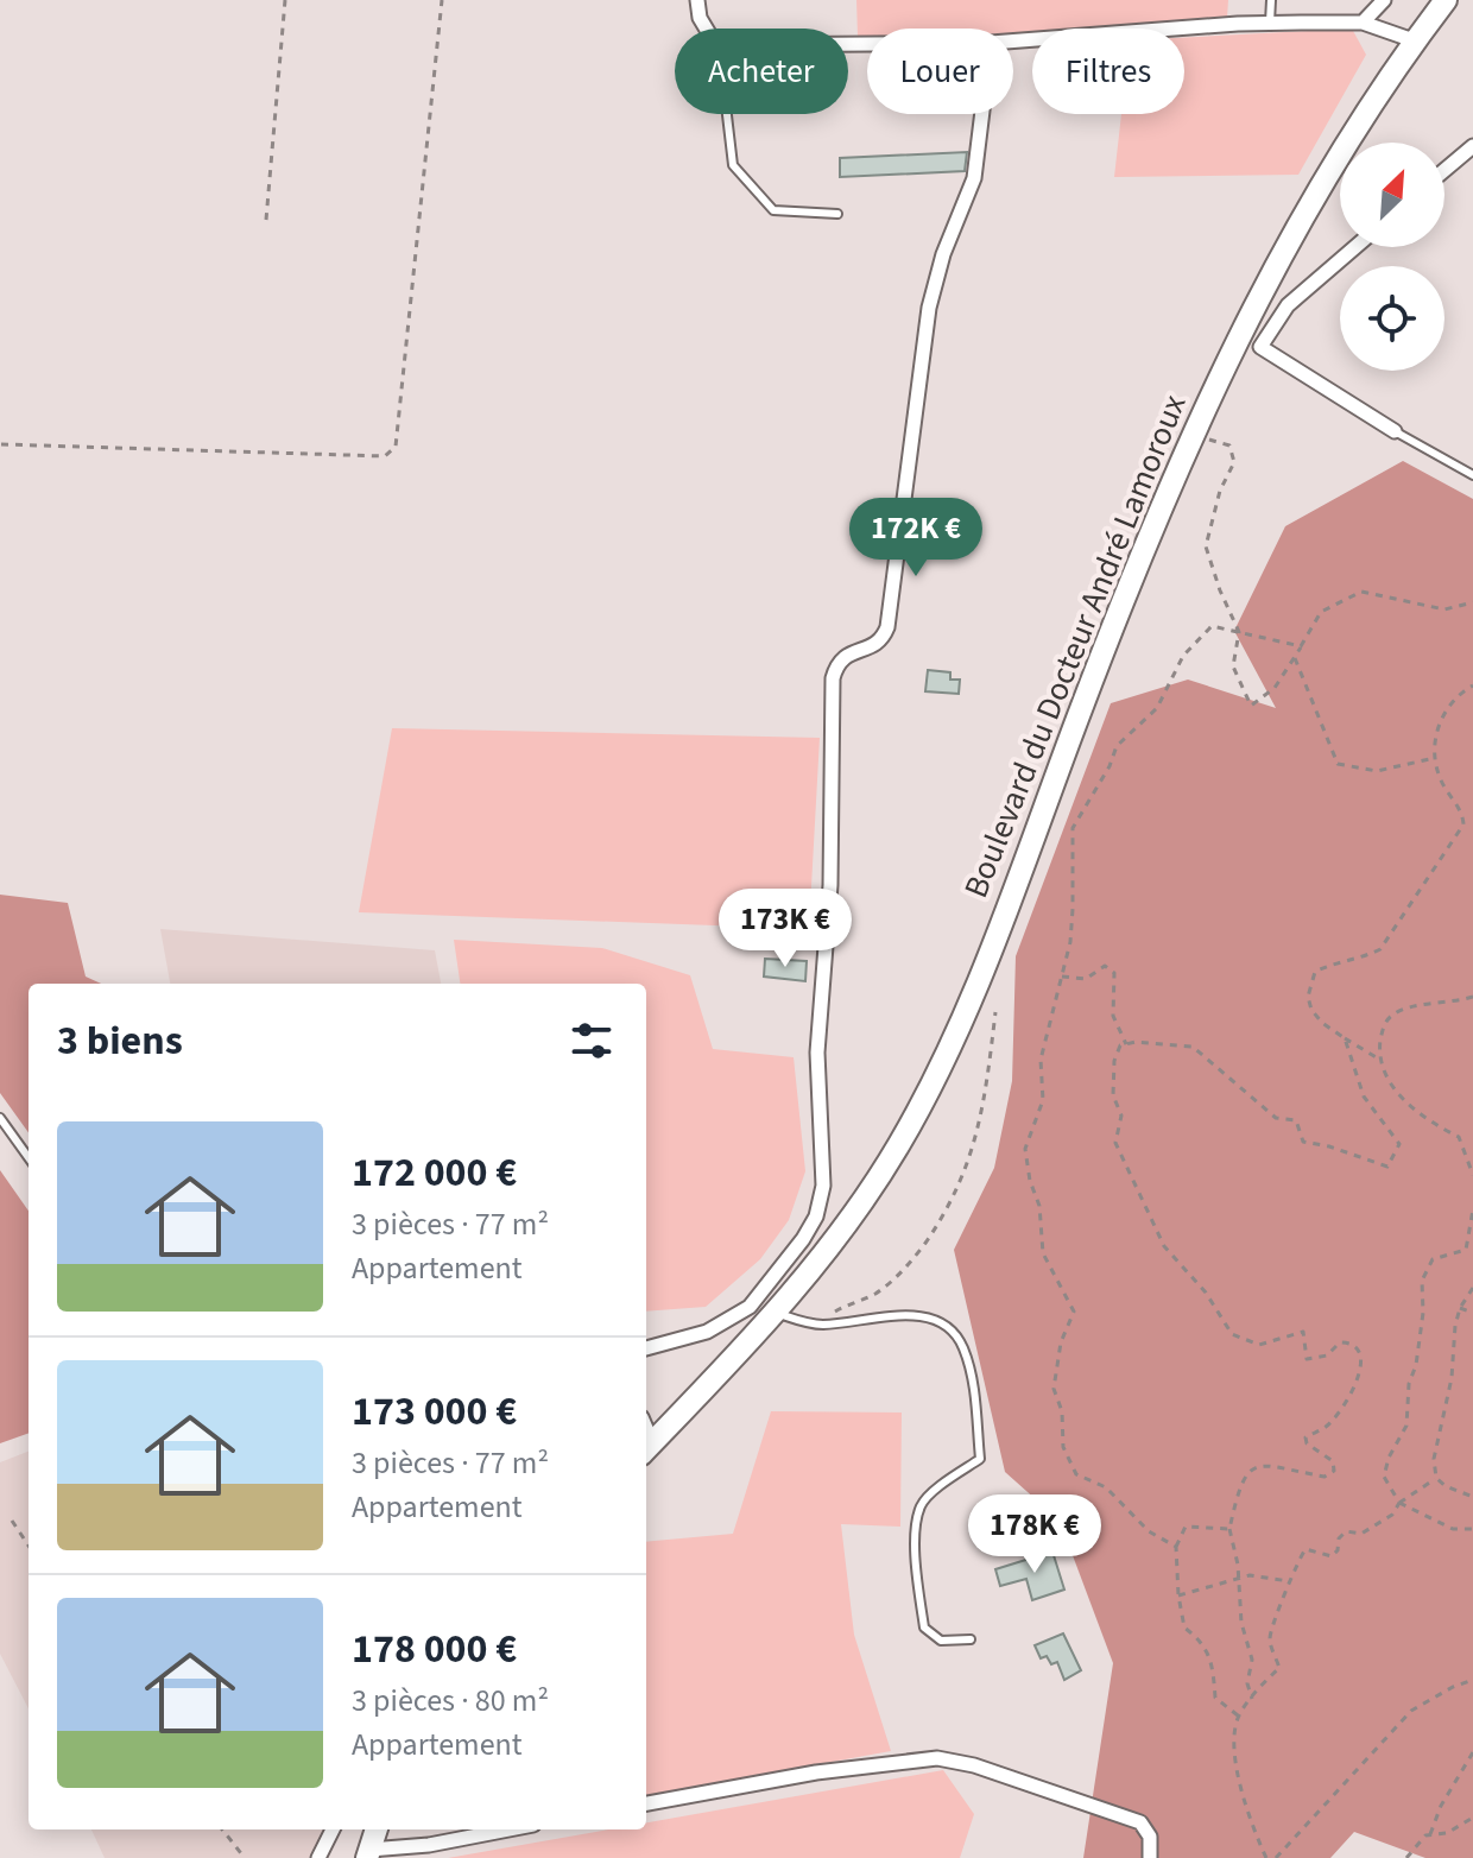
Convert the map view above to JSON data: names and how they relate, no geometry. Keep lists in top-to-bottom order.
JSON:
{
  "streets": {
    "main road": ["Boulevard du Docteur André Lamoroux"]
  },
  "north": "top right",
  "page": {
    "chip": ["Acheter", "Louer", "Filtres"],
    "price": ["172K €", "173K €", "178K €"],
    "heading": "3 biens",
    "list": [
      {
        "name": "172 000 €",
        "note": "3 pièces · 77 m² · Appartement"
      },
      {
        "name": "173 000 €",
        "note": "3 pièces · 77 m² · Appartement"
      },
      {
        "name": "178 000 €",
        "note": "3 pièces · 80 m² · Appartement"
      }
    ]
  }
}
